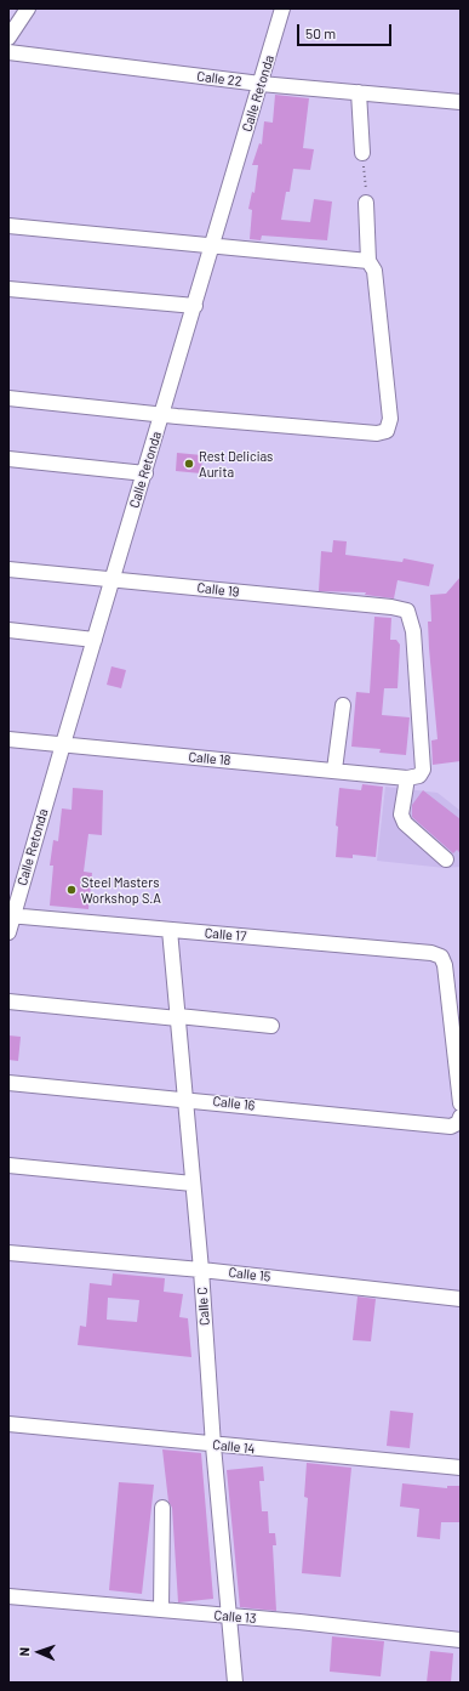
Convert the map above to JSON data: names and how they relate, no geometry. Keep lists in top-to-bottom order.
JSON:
{
  "streets": {
    "street": [
      "Calle 22",
      "Calle Retonda",
      "Calle 19",
      "Calle 18",
      "Calle 17",
      "Calle 16",
      "Calle 15",
      "Calle C",
      "Calle 14",
      "Calle 13"
    ]
  },
  "crossings": [
    ["Calle 22", "Calle Retonda"],
    ["Calle Retonda", "Calle 19"],
    ["Calle Retonda", "Calle 18"],
    ["Calle Retonda", "Calle 17"],
    ["Calle 19", "Calle 18"],
    ["Calle 17", "Calle C"],
    ["Calle 16", "Calle C"],
    ["Calle 15", "Calle C"],
    ["Calle C", "Calle 14"],
    ["Calle C", "Calle 13"]
  ],
  "places": ["Rest Delicias Aurita", "Steel Masters Workshop S.A"],
  "scale_bar": "50 m",
  "north": "left"
}
